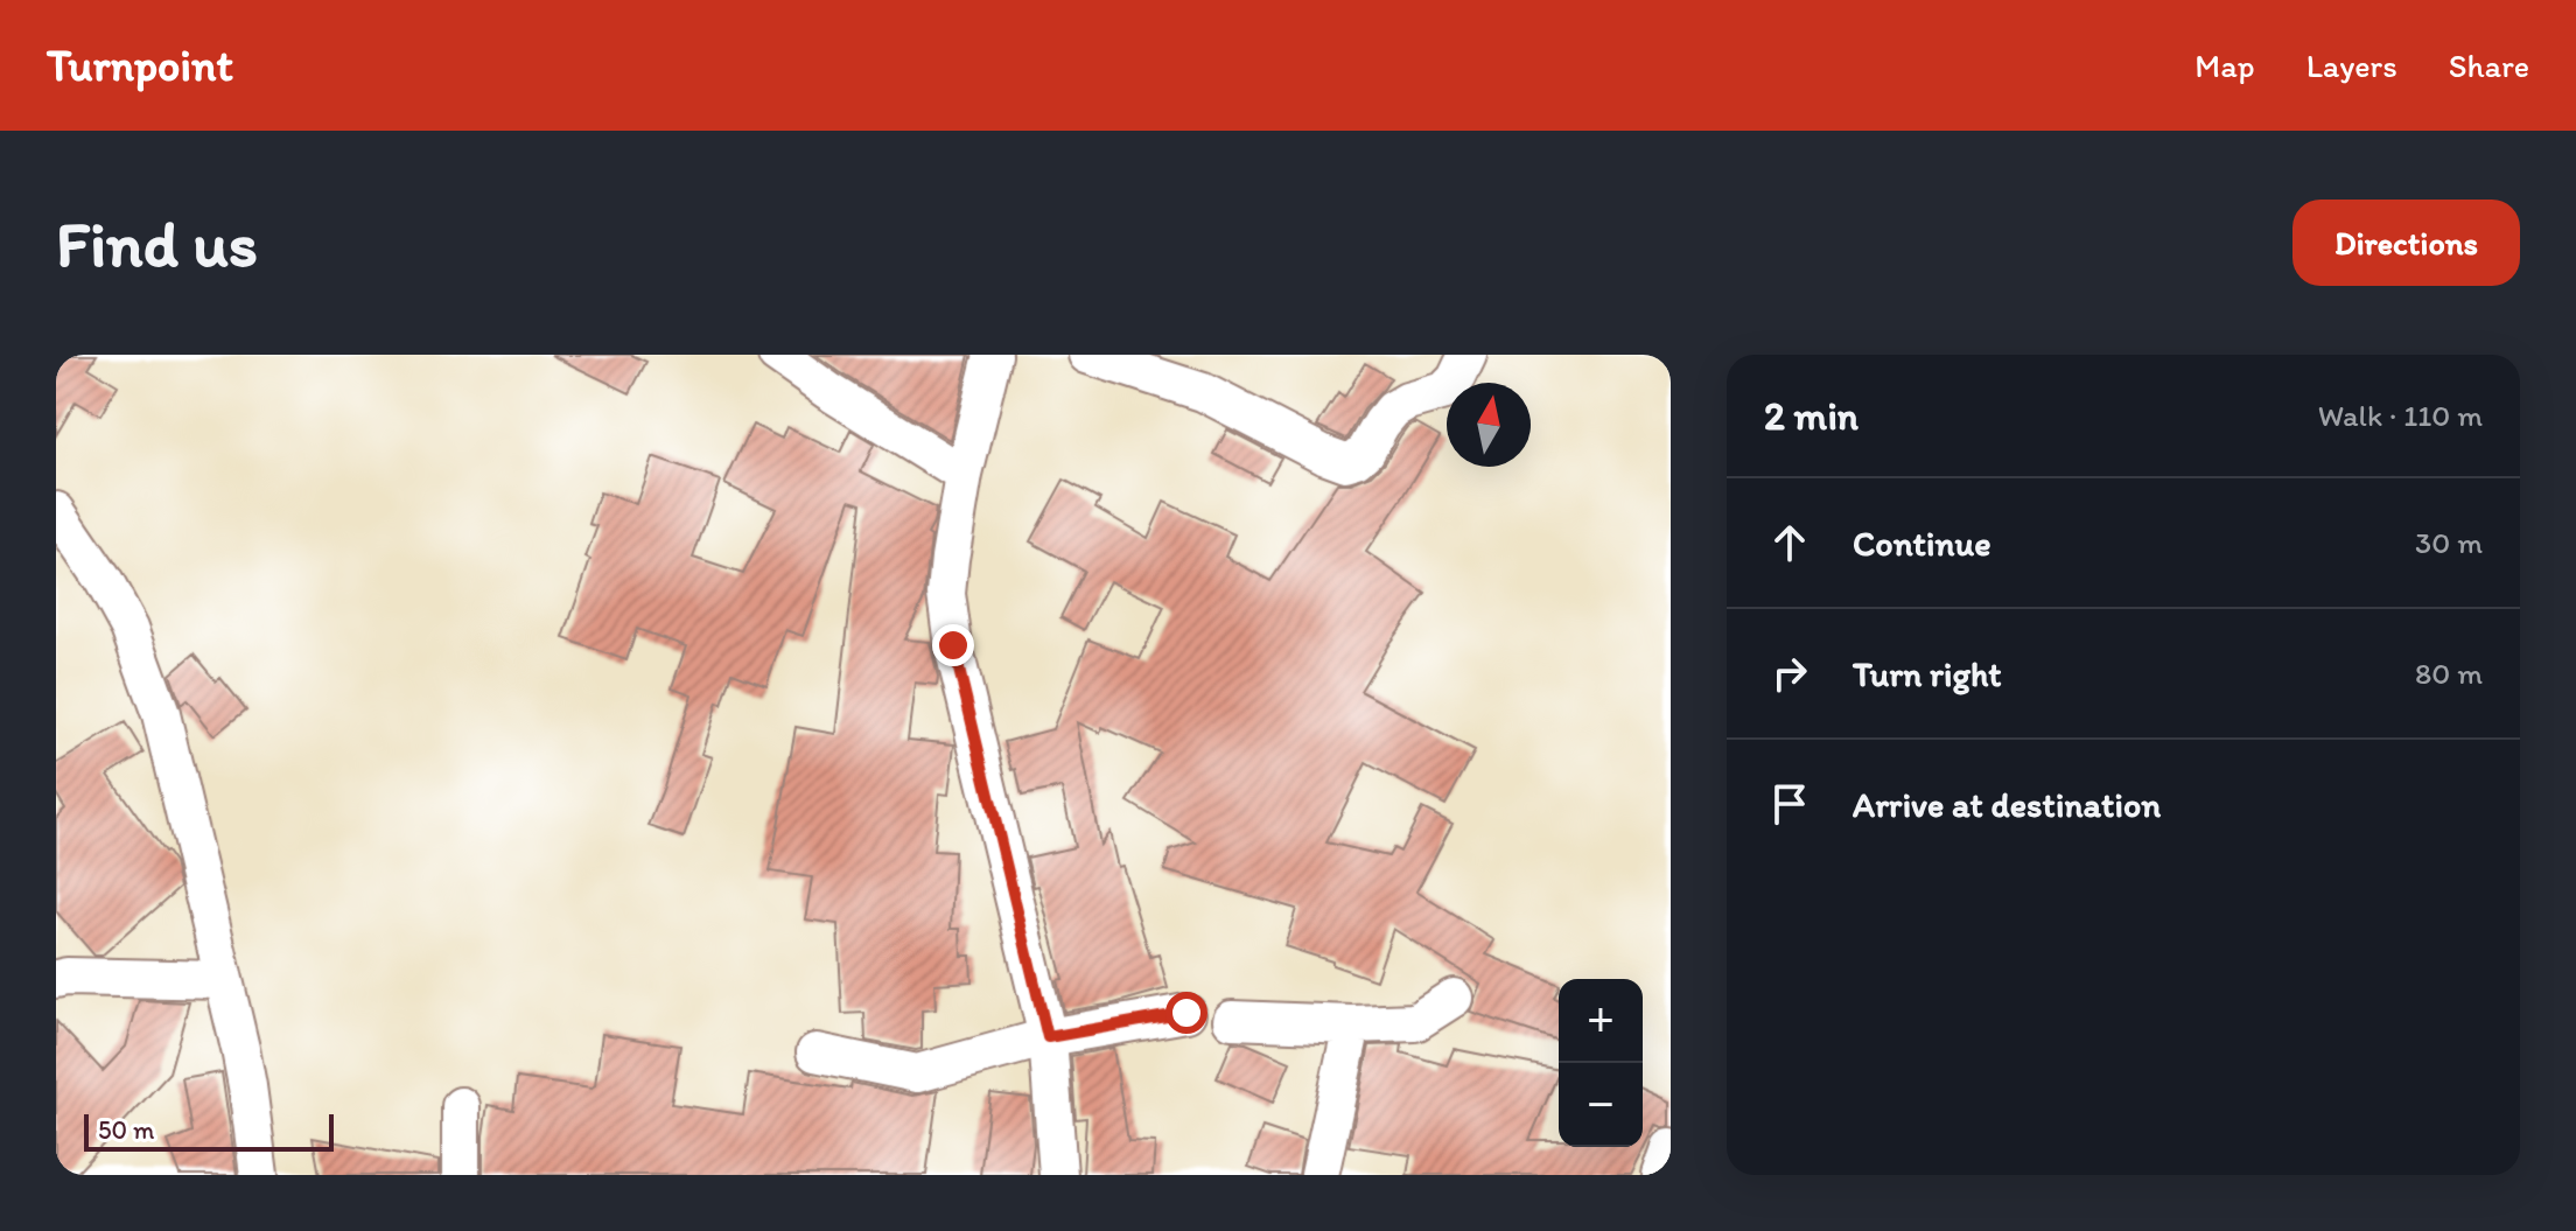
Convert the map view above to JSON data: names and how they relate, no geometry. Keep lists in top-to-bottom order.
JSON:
{
  "scale_bar": "50 m",
  "north": "top",
  "page": {
    "header": "Turnpoint",
    "nav": ["Map", "Layers", "Share"],
    "buttons": "Directions",
    "title": "Find us",
    "heading": ["2 min", "Walk · 110 m"],
    "list": [
      ["Continue", "30 m"],
      ["Turn right", "80 m"],
      "Arrive at destination"
    ],
    "map_buttons": ["+", "−"],
    "scale": "50 m"
  }
}
